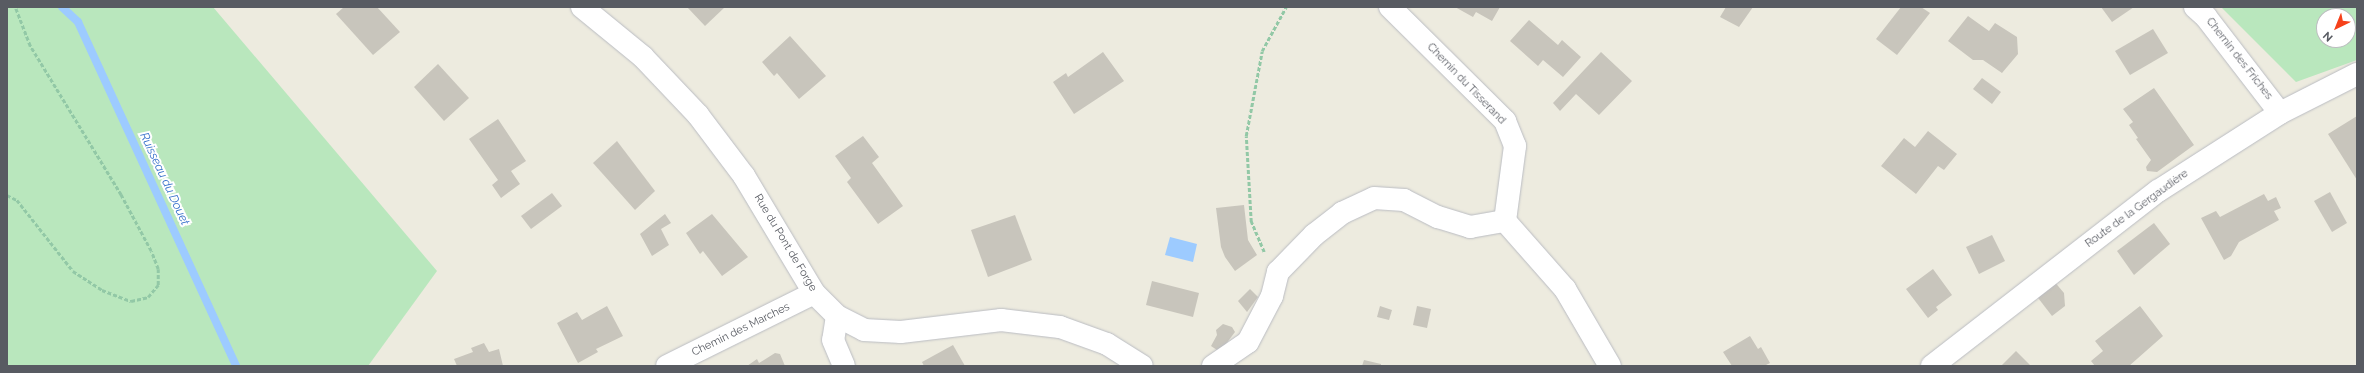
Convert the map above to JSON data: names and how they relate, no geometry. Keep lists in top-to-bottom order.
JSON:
{
  "streets": {
    "street": [
      "Chemin des Friches",
      "Chemin du Tisserand",
      "Route de la Gergaudière",
      "Rue du Pont de Forge",
      "Chemin des Marches"
    ]
  },
  "crossings": [
    ["Chemin des Friches", "Route de la Gergaudière"],
    ["Rue du Pont de Forge", "Chemin des Marches"]
  ],
  "water": ["Ruisseau du Douet"],
  "north": "bottom left"
}
